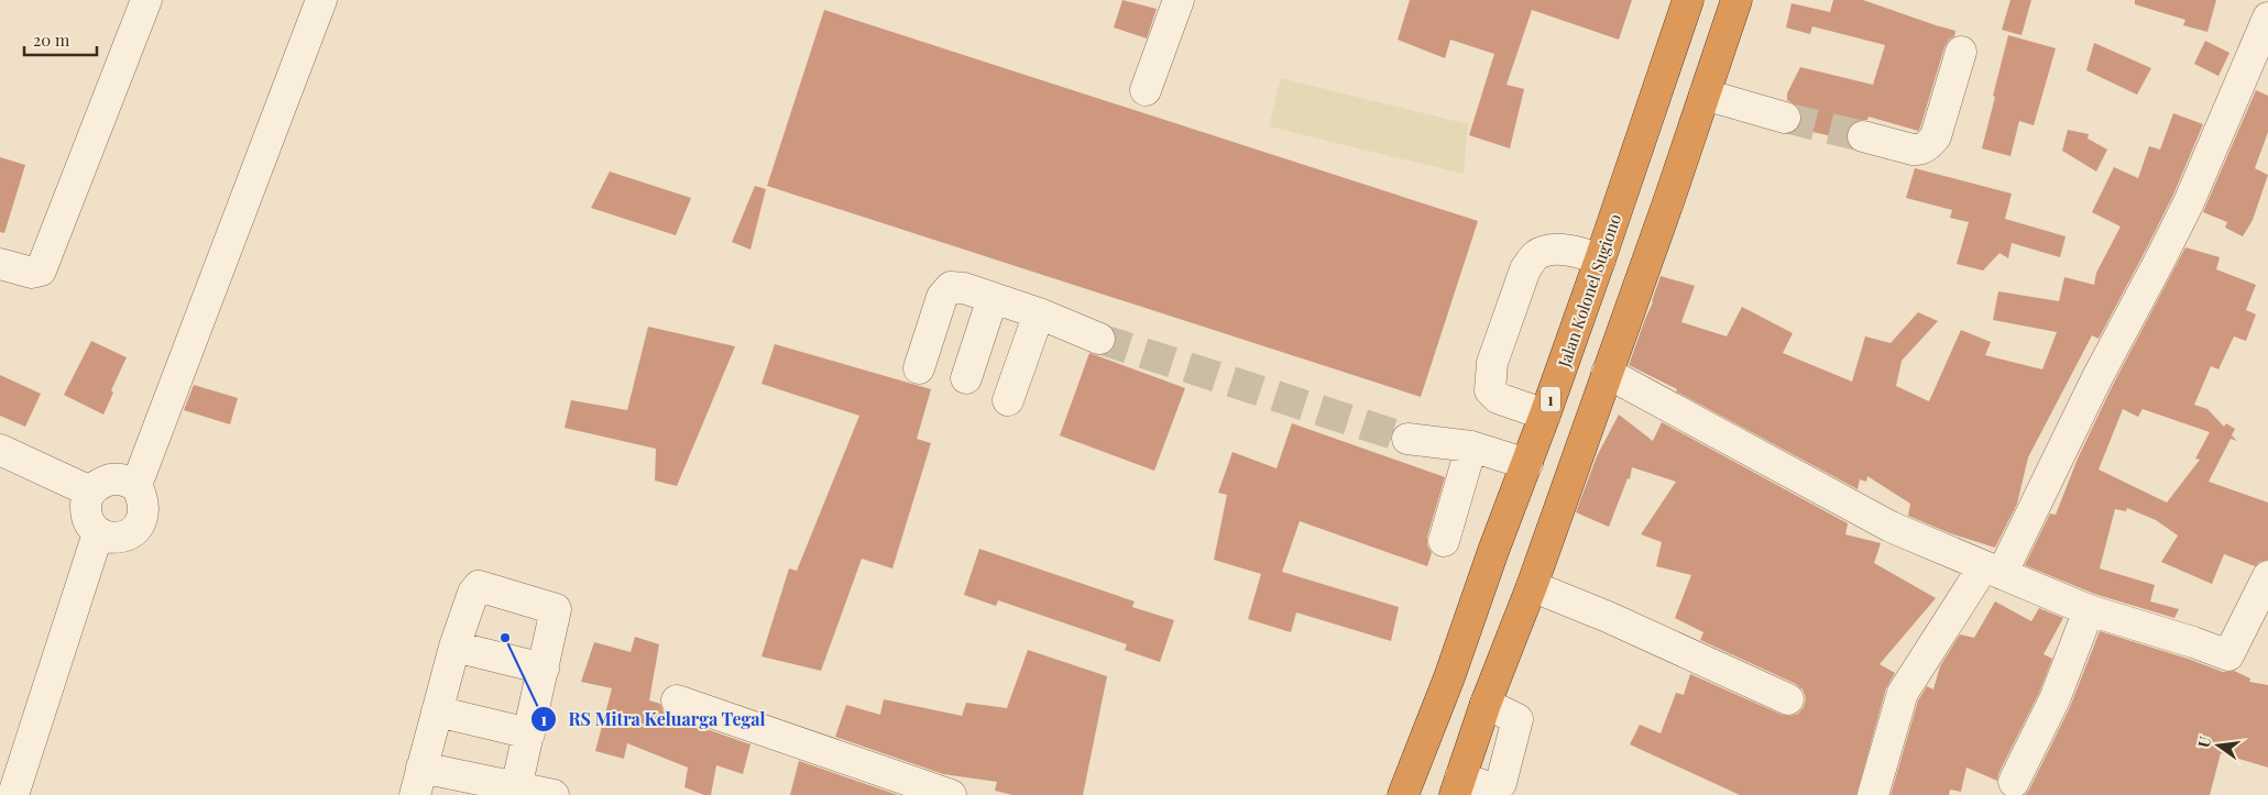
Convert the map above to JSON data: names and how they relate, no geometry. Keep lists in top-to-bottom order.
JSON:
{
  "streets": {
    "highway": ["Jalan Kolonel Sugiono", "1"]
  },
  "places": ["RS Mitra Keluarga Tegal"],
  "scale_bar": "20 m",
  "north": "left"
}
